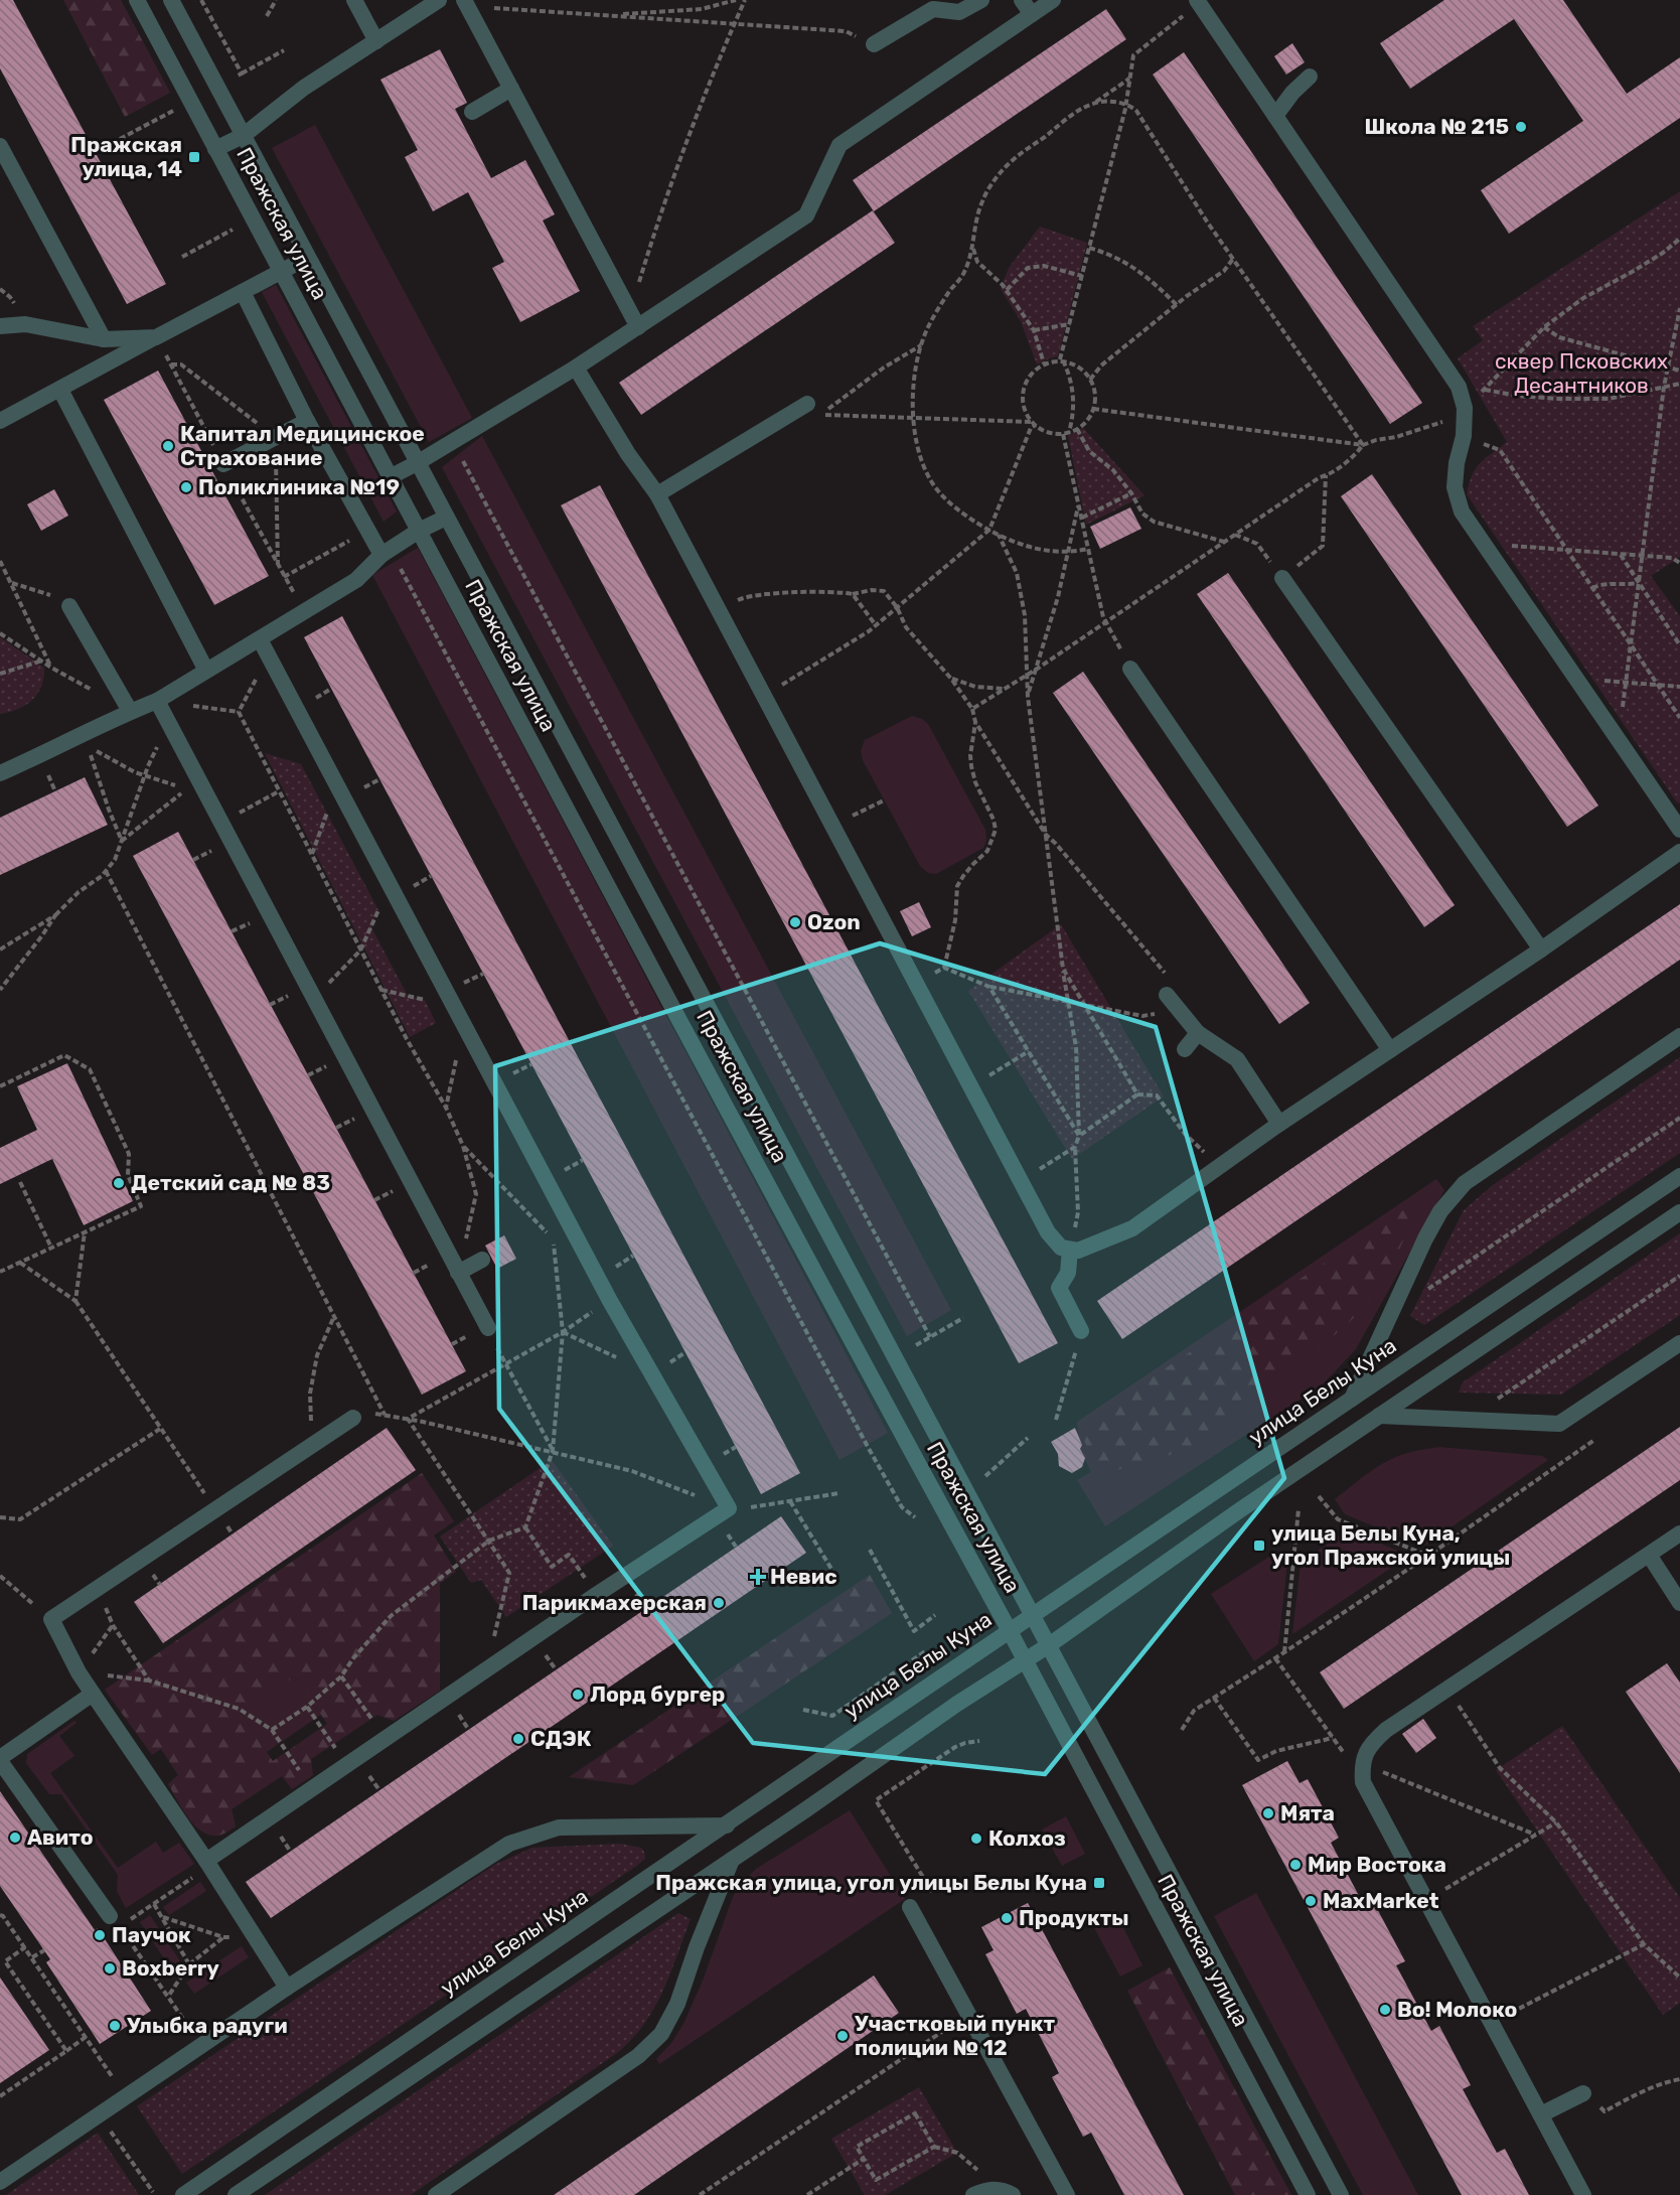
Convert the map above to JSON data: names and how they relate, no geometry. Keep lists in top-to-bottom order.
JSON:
{
  "streets": {
    "street": ["Пражская улица", "улица Белы Куна"]
  },
  "crossings": [
    ["Пражская улица", "улица Белы Куна"]
  ],
  "parks": ["сквер Псковских Десантников"],
  "places": {
    "other": [
      "Школа № 215",
      "Капитал Медицинское Страхование",
      "Поликлиника №19",
      "Ozon",
      "Детский сад № 83",
      "Парикмахерская",
      "Лорд бургер",
      "СДЭК",
      "Мята",
      "Авито",
      "Колхоз",
      "Мир Востока",
      "MaxMarket",
      "Продукты",
      "Паучок",
      "Boxberry",
      "Во! Молоко",
      "Улыбка радуги",
      "Участковый пункт полиции № 12"
    ],
    "transit": ["Пражская улица, 14", "улица Белы Куна, угол Пражской улицы", "Пражская улица, угол улицы Белы Куна"],
    "health": ["Невис"]
  }
}
